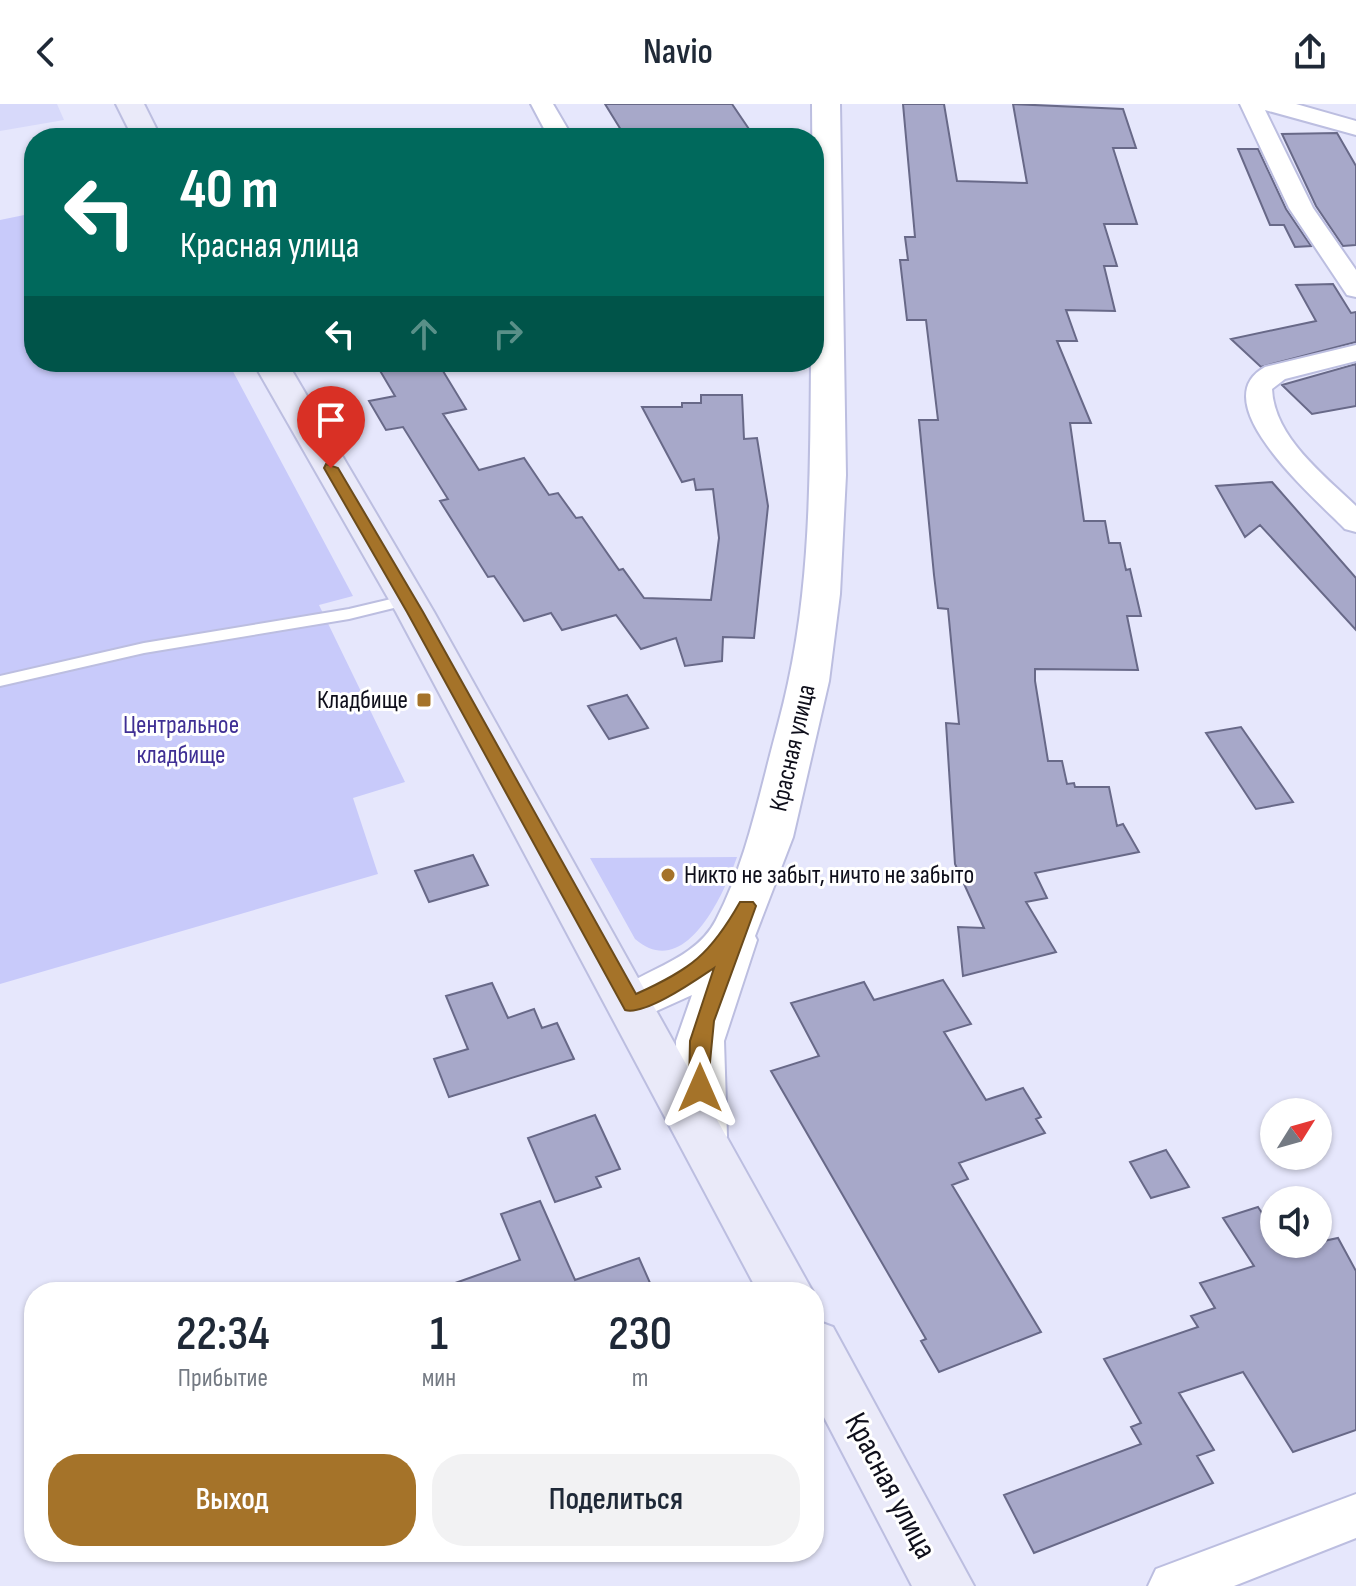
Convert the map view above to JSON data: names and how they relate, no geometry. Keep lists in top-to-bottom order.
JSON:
{
  "streets": {
    "main road": ["Красная улица"]
  },
  "parks": ["Центральное кладбище"],
  "places": {
    "transit": ["Кладбище"],
    "other": ["Никто не забыт, ничто не забыто"]
  },
  "north": "top right",
  "page": {
    "header": "Navio",
    "turn": ["40 m", "Красная улица"],
    "eta": [
      "22:34",
      "Прибытие",
      "1",
      "мин",
      "230",
      "m"
    ],
    "buttons": ["Выход", "Поделиться"]
  }
}
